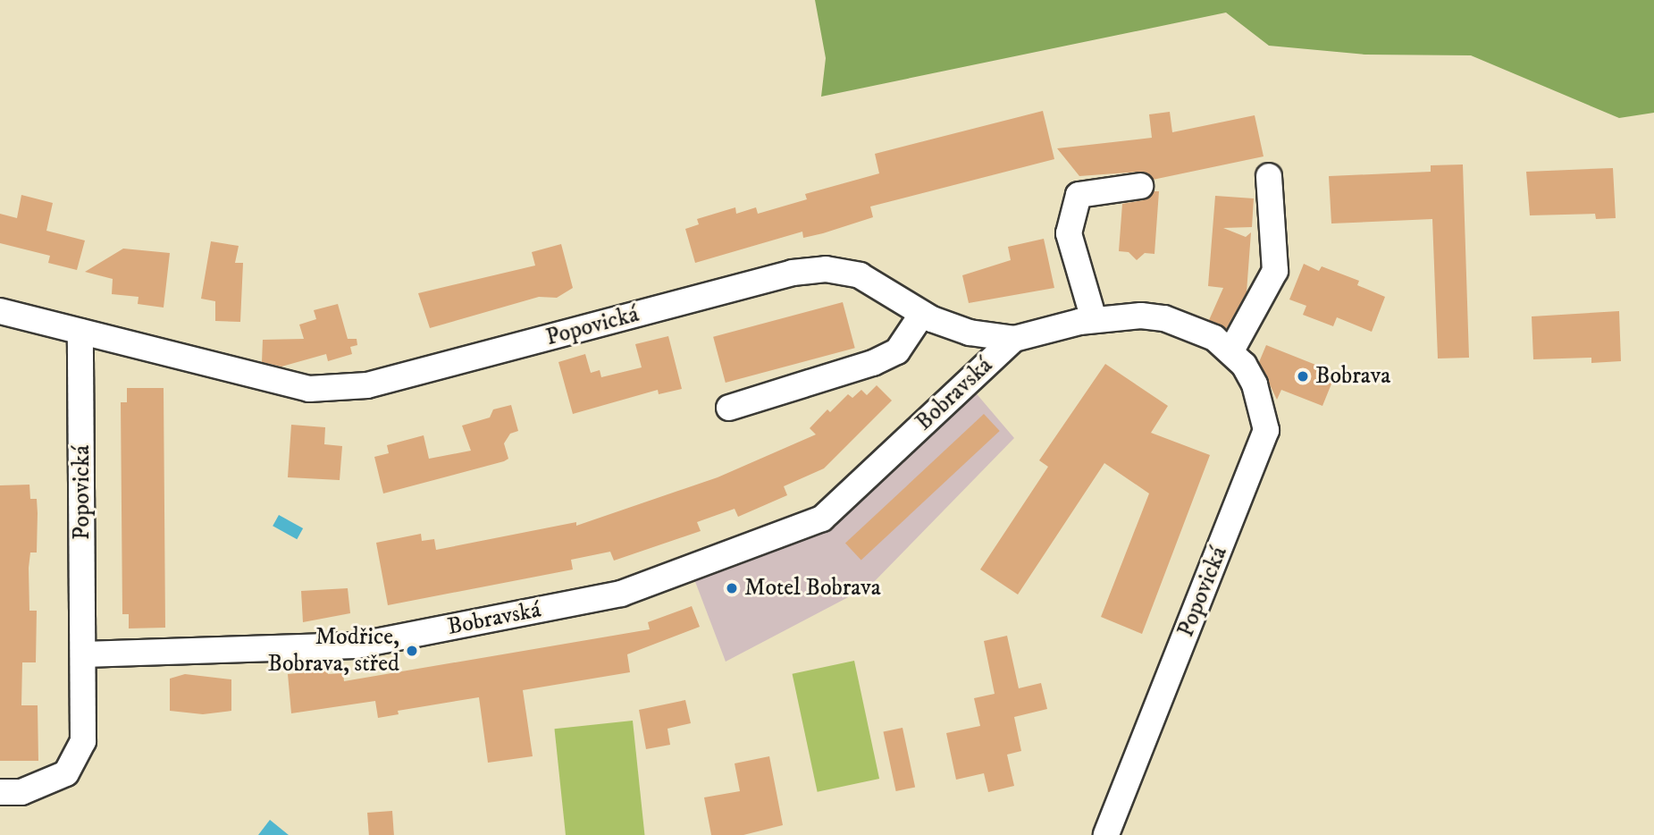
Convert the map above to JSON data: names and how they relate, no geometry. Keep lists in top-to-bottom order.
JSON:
{
  "streets": {
    "street": ["Popovická", "Bobravská"]
  },
  "crossings": [
    ["Popovická", "Bobravská"]
  ],
  "places": ["Bobrava", "Motel Bobrava", "Modřice, Bobrava, střed"]
}
